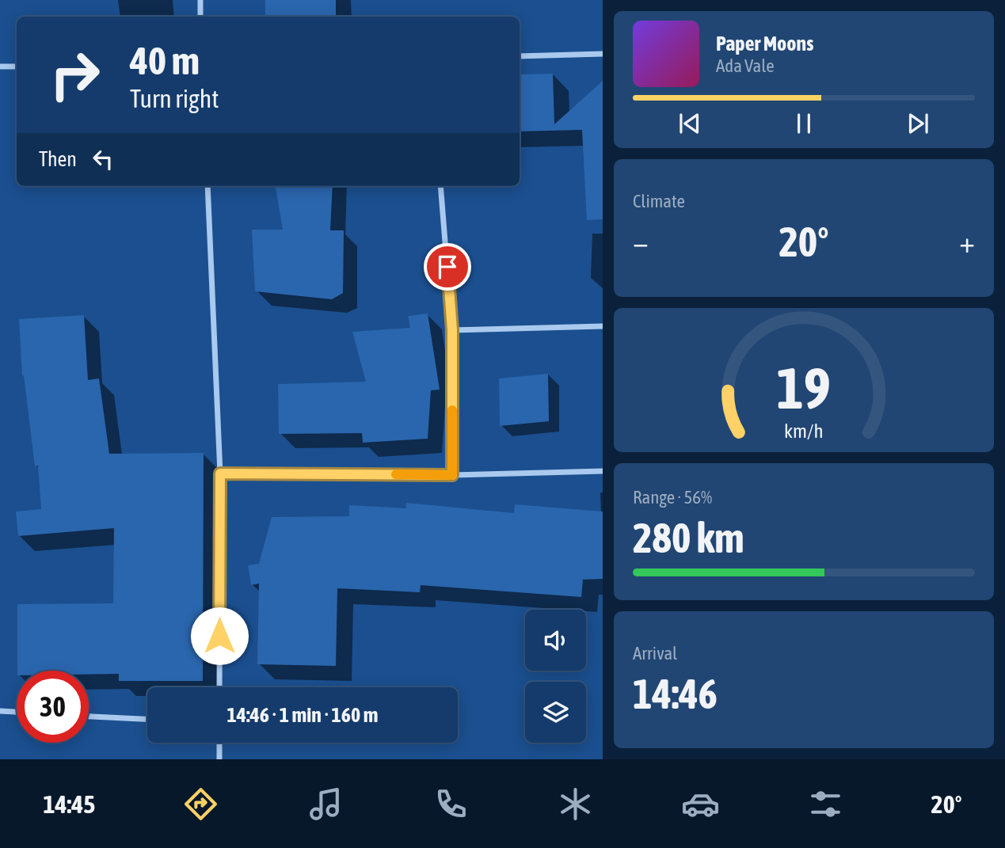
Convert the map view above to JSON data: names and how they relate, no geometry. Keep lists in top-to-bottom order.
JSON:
{
  "page": {
    "turn": ["40 m", "Turn right"],
    "song": ["Paper Moons", "Ada Vale"],
    "then": "Then",
    "tile": [
      "Climate",
      ["Range · 56%", "280 km"],
      ["Arrival", "14:46"]
    ],
    "heat": ["−", "20°", "+"],
    "limit": "30",
    "trip": "14:46 · 1 min · 160 m",
    "tabs": ["14:45", "20°"],
    "gauge": ["19", "km/h"]
  }
}
